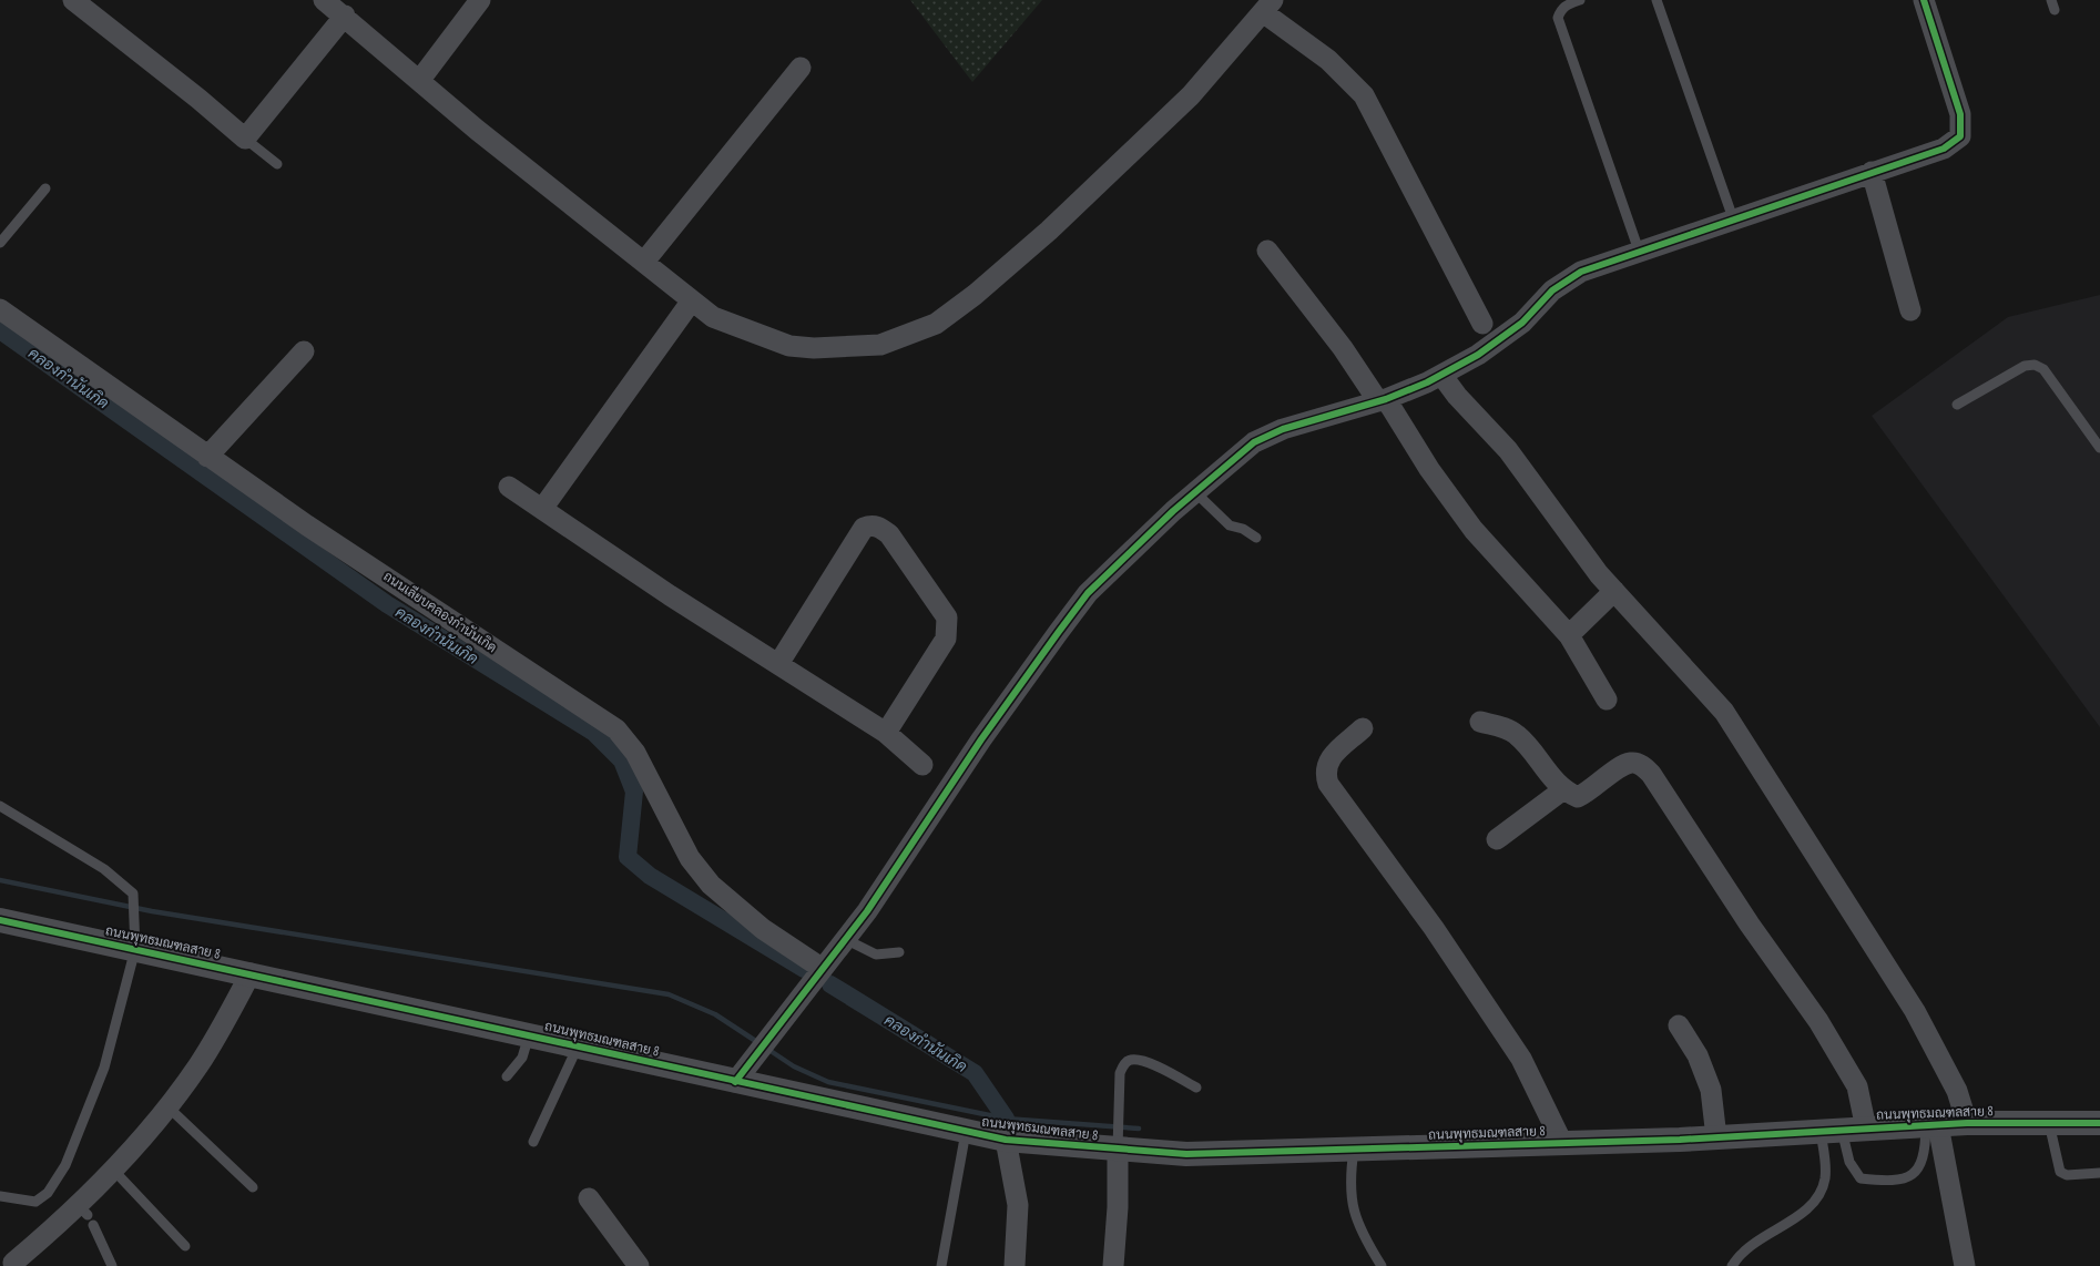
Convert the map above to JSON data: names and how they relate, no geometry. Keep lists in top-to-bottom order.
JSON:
{
  "streets": {
    "street": ["ถนนเลียบคลองกำนันเกิด", "ถนนพุทธมณฑลสาย 8"]
  },
  "water": ["คลองกำนันเกิด"]
}
